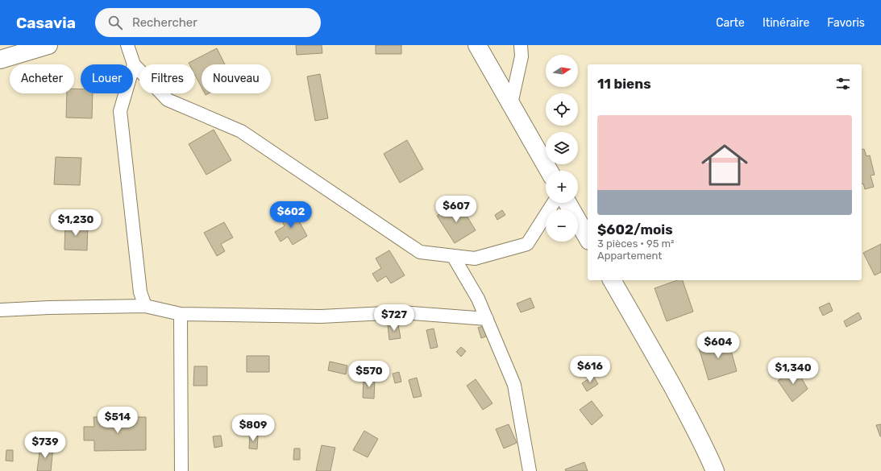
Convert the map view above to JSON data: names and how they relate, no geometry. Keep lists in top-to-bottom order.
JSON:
{
  "north": "right",
  "page": {
    "header": "Casavia",
    "search": "Rechercher",
    "nav": ["Carte", "Itinéraire", "Favoris"],
    "map_buttons": ["+", "−"],
    "chip": [
      "Acheter",
      "Louer",
      "Filtres",
      "Nouveau"
    ],
    "heading": "11 biens",
    "list": [
      {
        "name": "$602/mois",
        "note": "3 pièces · 95 m² · Appartement"
      }
    ],
    "price": [
      "$607",
      "$602",
      "$1,230",
      "$727",
      "$604",
      "$616",
      "$1,340",
      "$570",
      "$514",
      "$809",
      "$739"
    ]
  }
}
